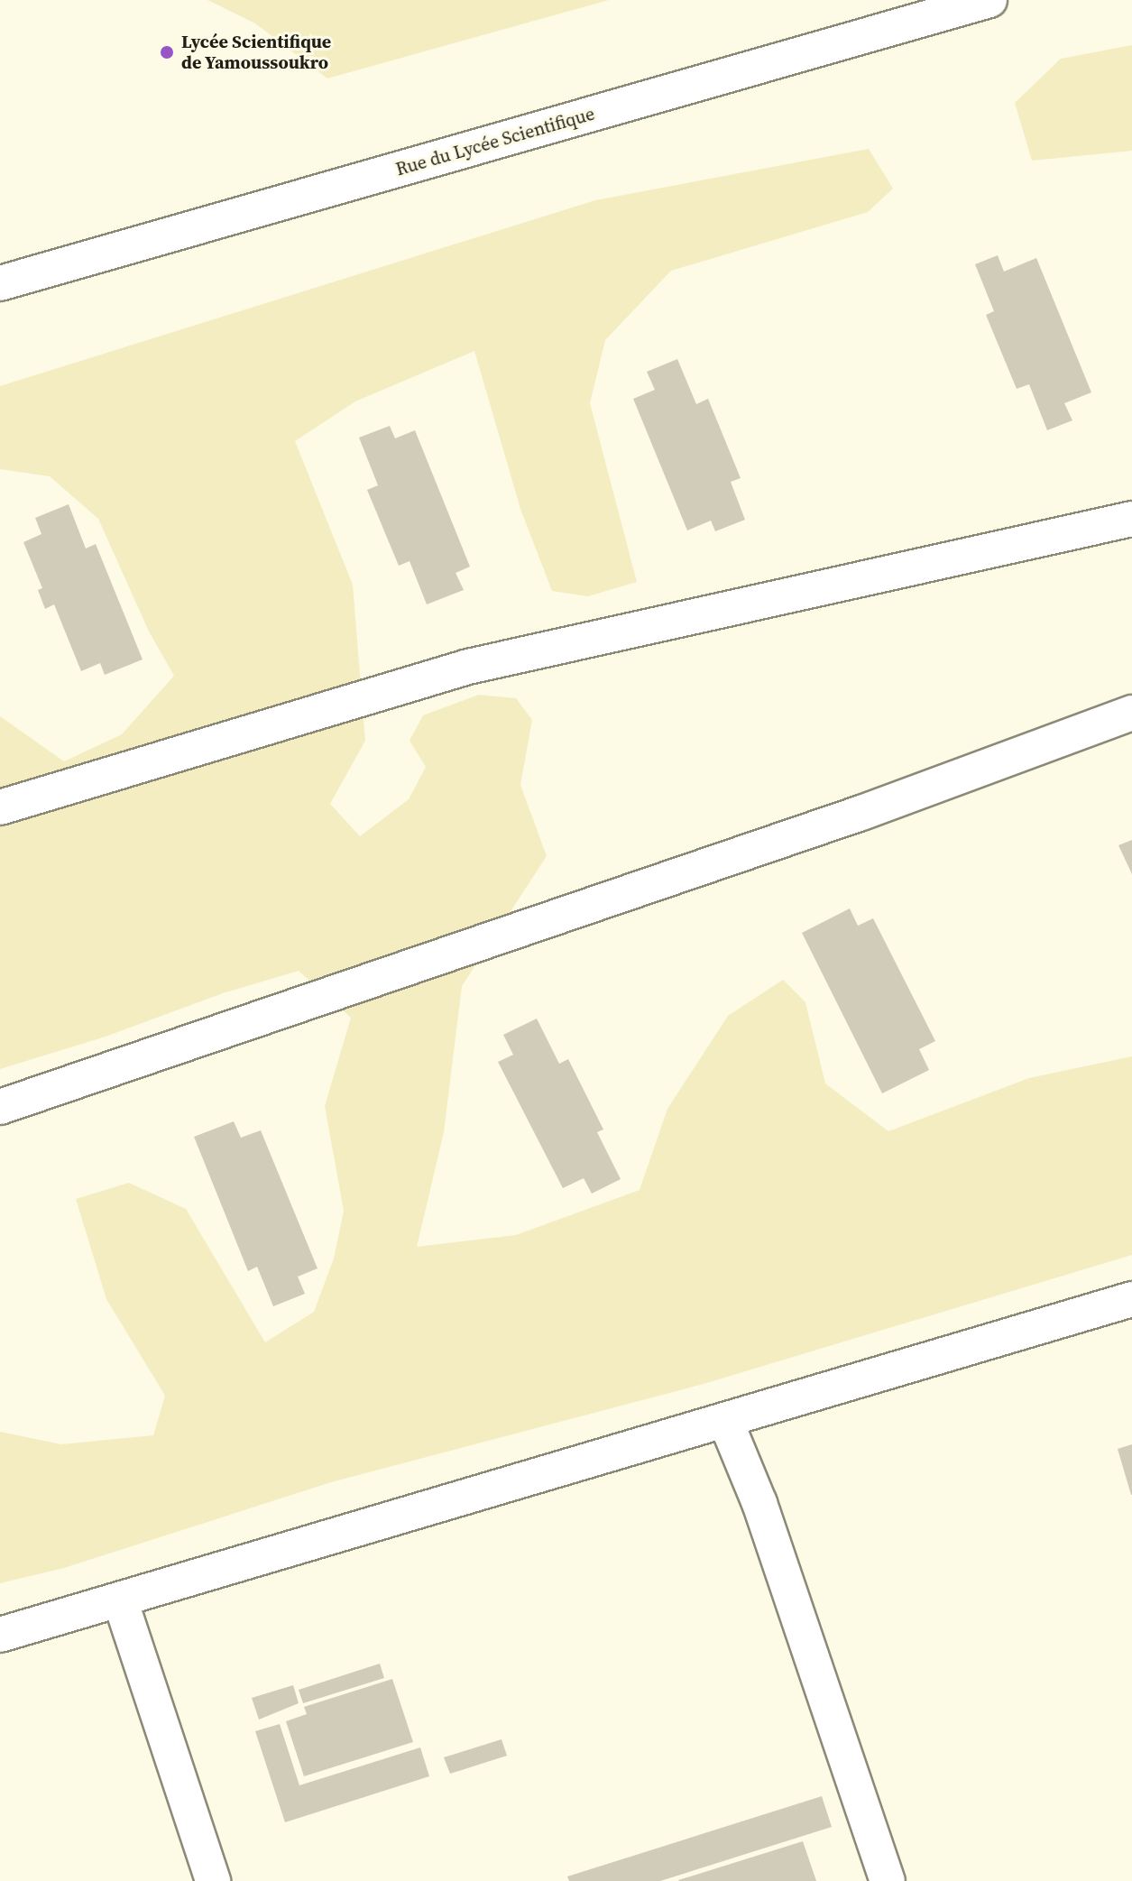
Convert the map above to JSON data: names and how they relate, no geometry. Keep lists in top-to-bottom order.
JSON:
{
  "streets": {
    "street": ["Rue du Lycée Scientifique"]
  },
  "places": ["Lycée Scientifique de Yamoussoukro"]
}
